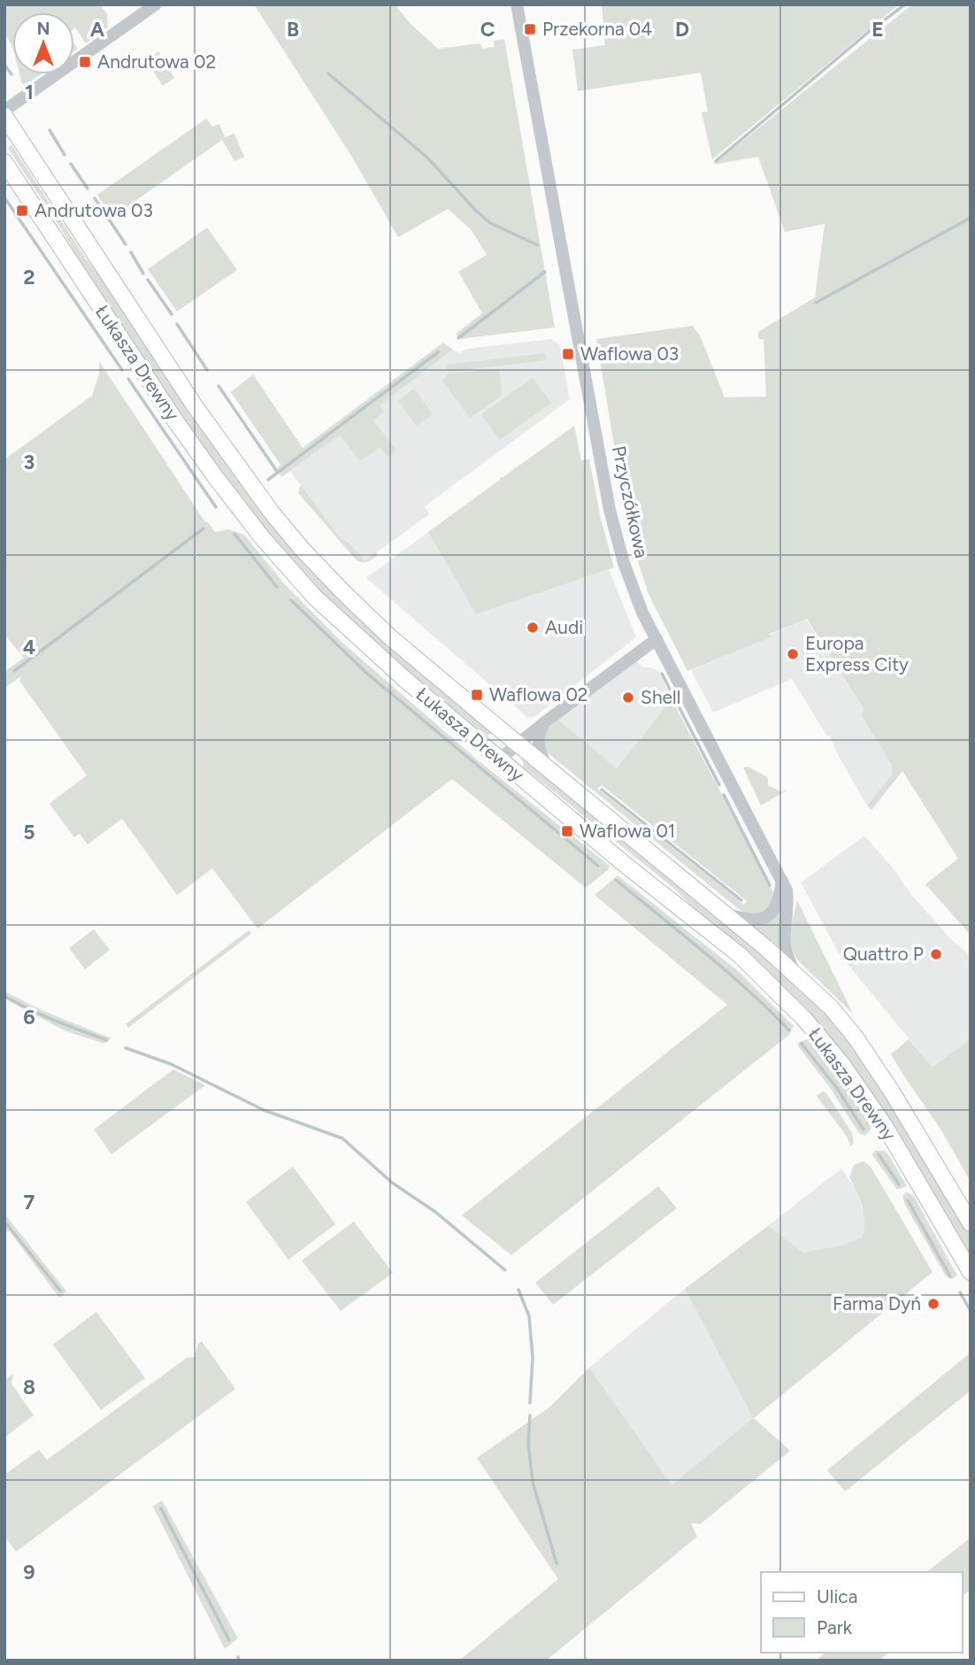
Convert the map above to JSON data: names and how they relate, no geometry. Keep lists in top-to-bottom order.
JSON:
{
  "streets": {
    "main road": ["Łukasza Drewny"],
    "street": ["Przyczółkowa"]
  },
  "crossings": [
    ["Łukasza Drewny", "Przyczółkowa"]
  ],
  "places": {
    "transit": [
      "Przekorna 04",
      "Andrutowa 02",
      "Andrutowa 03",
      "Waflowa 03",
      "Waflowa 02",
      "Waflowa 01"
    ],
    "other": [
      "Audi",
      "Europa Express City",
      "Shell",
      "Quattro P",
      "Farma Dyń"
    ]
  },
  "legend": ["Ulica", "Park"],
  "north": "top",
  "grid": {
    "columns": [
      "A",
      "B",
      "C",
      "D",
      "E"
    ],
    "rows": [
      "1",
      "2",
      "3",
      "4",
      "5",
      "6",
      "7",
      "8",
      "9"
    ]
  }
}
